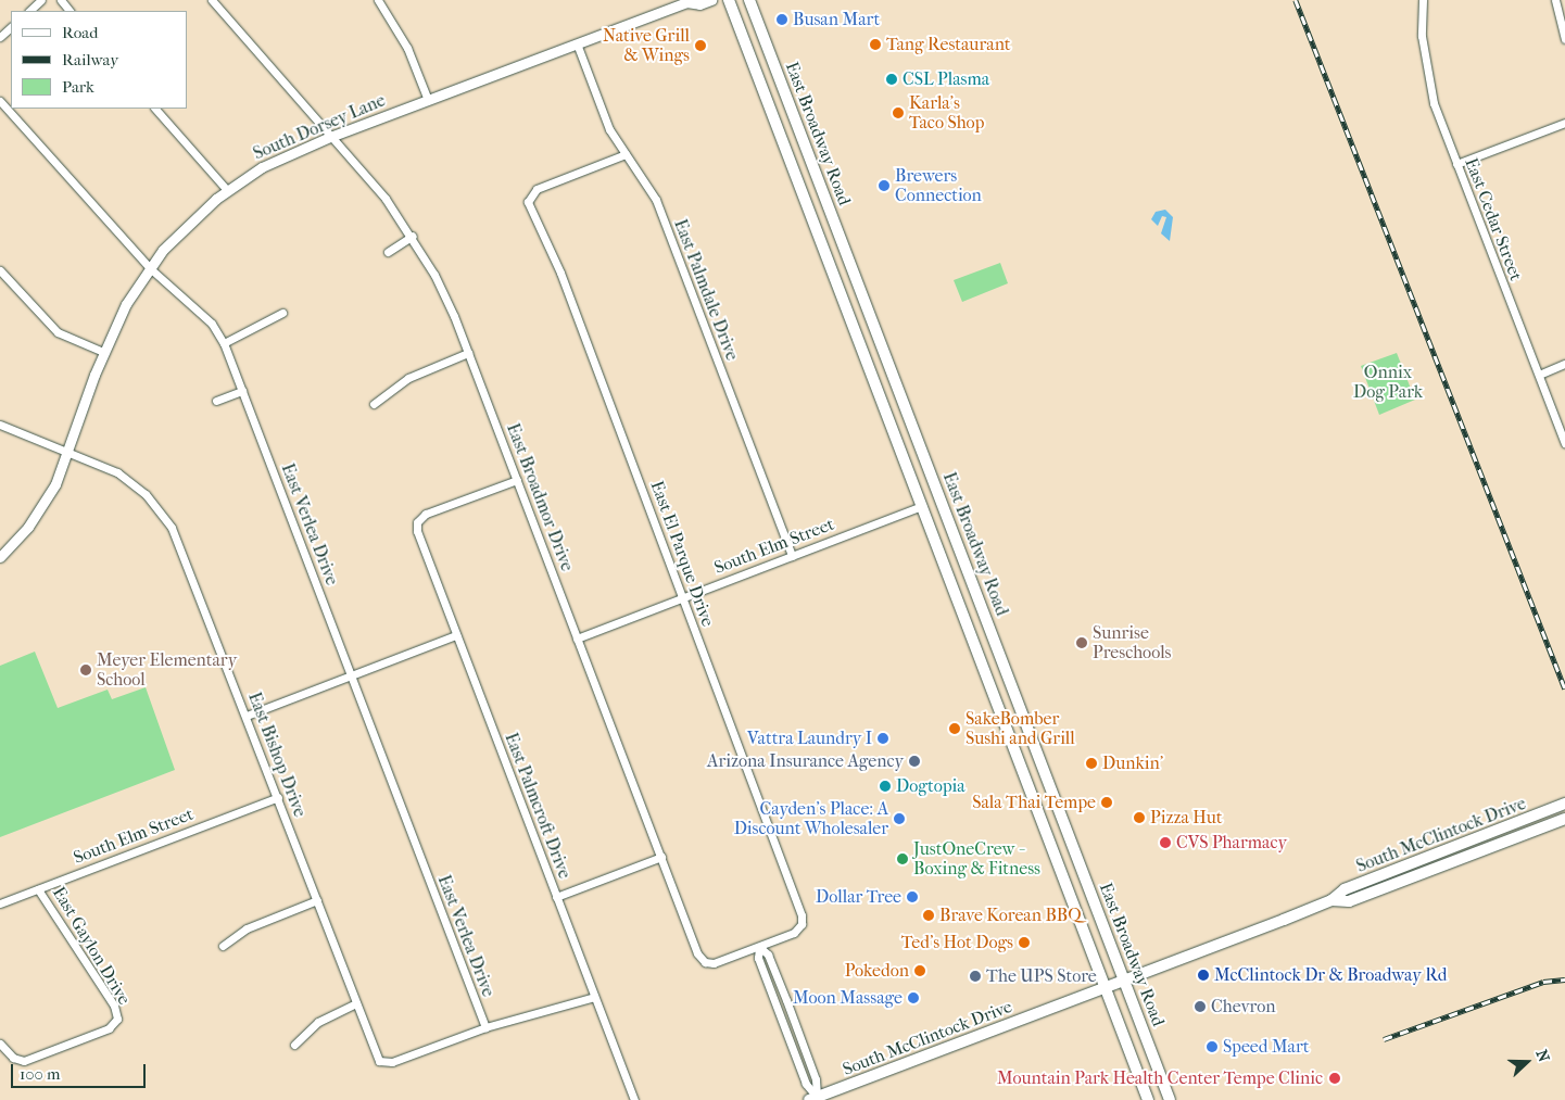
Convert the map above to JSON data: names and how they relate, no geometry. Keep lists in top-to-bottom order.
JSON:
{
  "streets": {
    "main road": ["East Broadway Road", "South McClintock Drive"],
    "street": [
      "South Dorsey Lane",
      "East Cedar Street",
      "East Palmdale Drive",
      "East Broadmor Drive",
      "East Verlea Drive",
      "South Elm Street",
      "East El Parque Drive",
      "East Bishop Drive",
      "East Palmcroft Drive",
      "East Gaylon Drive"
    ]
  },
  "crossings": [
    ["South Dorsey Lane", "East Palmdale Drive"],
    ["South Dorsey Lane", "East Broadmor Drive"],
    ["South Dorsey Lane", "East Verlea Drive"],
    ["South Dorsey Lane", "East Bishop Drive"],
    ["East Broadway Road", "South Elm Street"],
    ["East Broadway Road", "South McClintock Drive"],
    ["East Palmdale Drive", "South Elm Street"],
    ["East Palmdale Drive", "East El Parque Drive"],
    ["East Broadmor Drive", "South Elm Street"],
    ["East Broadmor Drive", "East El Parque Drive"],
    ["East Broadmor Drive", "East Palmcroft Drive"],
    ["East Verlea Drive", "East Bishop Drive"],
    ["South Elm Street", "East El Parque Drive"],
    ["South Elm Street", "East Bishop Drive"],
    ["South Elm Street", "East Gaylon Drive"]
  ],
  "parks": ["Onnix Dog Park"],
  "places": [
    "Busan Mart",
    "Tang Restaurant",
    "Native Grill & Wings",
    "CSL Plasma",
    "Karla’s Taco Shop",
    "Brewers Connection",
    "Sunrise Preschools",
    "Meyer Elementary School",
    "SakeBomber Sushi and Grill",
    "Vattra Laundry I",
    "Arizona Insurance Agency",
    "Dunkin'",
    "Dogtopia",
    "Sala Thai Tempe",
    "Pizza Hut",
    "Cayden's Place: A Discount Wholesaler",
    "CVS Pharmacy",
    "JustOneCrew - Boxing & Fitness",
    "Dollar Tree",
    "Brave Korean BBQ",
    "Ted's Hot Dogs",
    "Pokedon",
    "McClintock Dr & Broadway Rd",
    "The UPS Store",
    "Moon Massage",
    "Chevron",
    "Speed Mart",
    "Mountain Park Health Center Tempe Clinic"
  ],
  "legend": ["Road", "Railway", "Park"],
  "scale_bar": "100 m",
  "north": "right"
}
